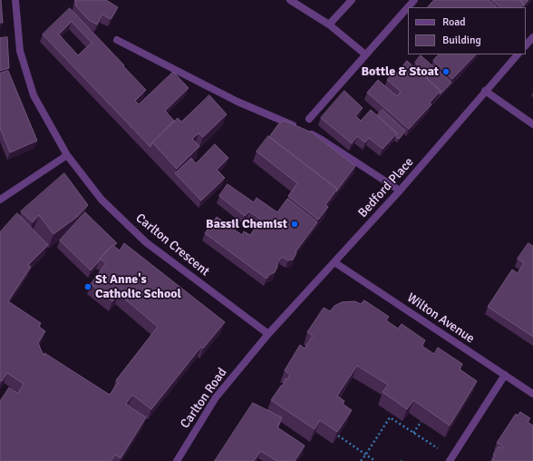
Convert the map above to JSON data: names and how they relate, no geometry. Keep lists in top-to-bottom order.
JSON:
{
  "streets": {
    "street": [
      "Bedford Place",
      "Carlton Crescent",
      "Wilton Avenue",
      "Carlton Road"
    ]
  },
  "crossings": [
    ["Bedford Place", "Carlton Crescent"],
    ["Bedford Place", "Wilton Avenue"],
    ["Bedford Place", "Carlton Road"],
    ["Carlton Crescent", "Carlton Road"]
  ],
  "places": ["Bottle & Stoat", "Bassil Chemist", "St Anne's Catholic School"],
  "legend": ["Road", "Building"]
}
